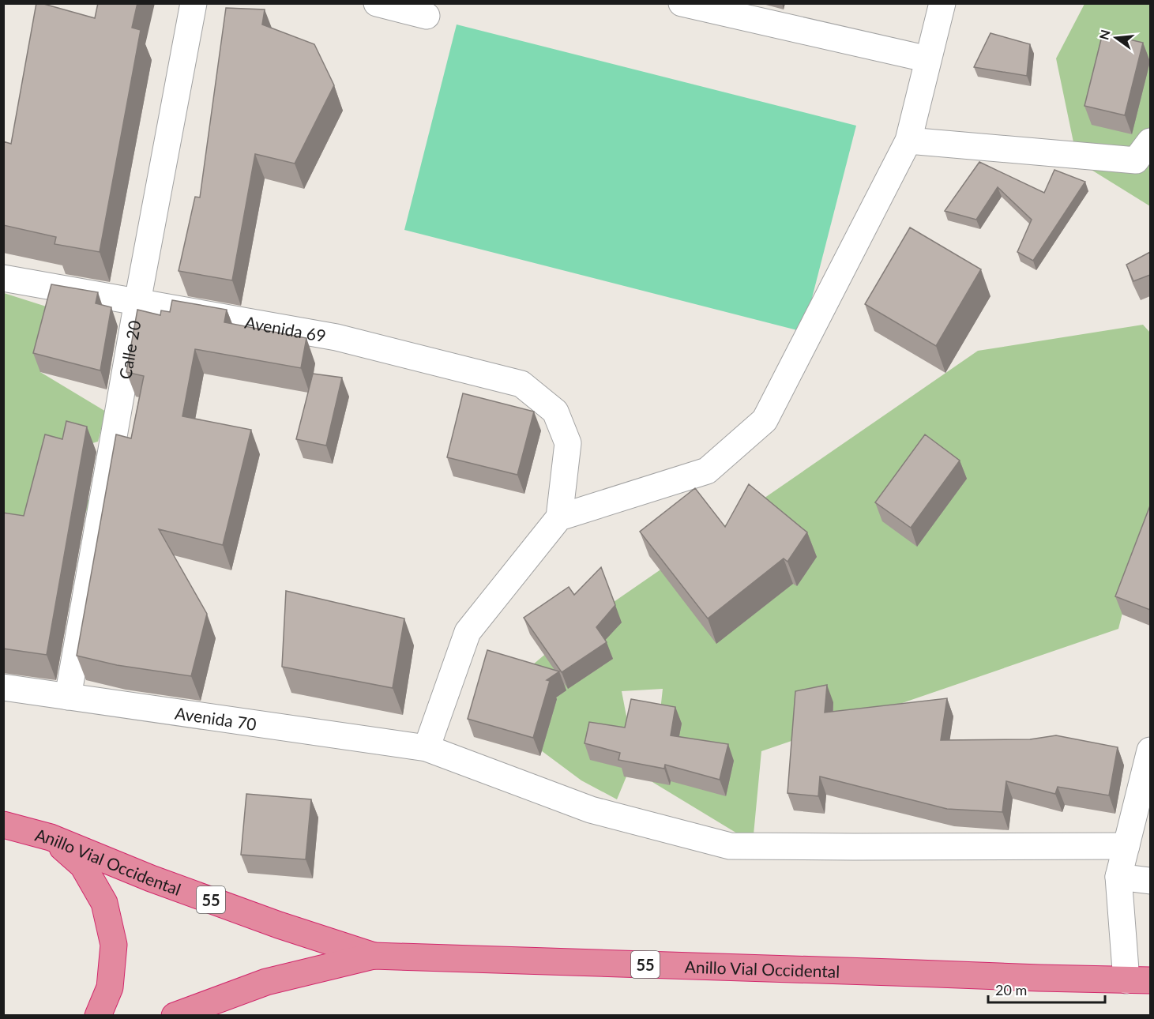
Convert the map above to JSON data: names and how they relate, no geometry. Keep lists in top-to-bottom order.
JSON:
{
  "streets": {
    "highway": ["Anillo Vial Occidental", "55"],
    "street": ["Avenida 69", "Calle 20", "Avenida 70"]
  },
  "crossings": [
    ["Avenida 69", "Calle 20"],
    ["Calle 20", "Avenida 70"]
  ],
  "scale_bar": "20 m",
  "north": "left"
}
